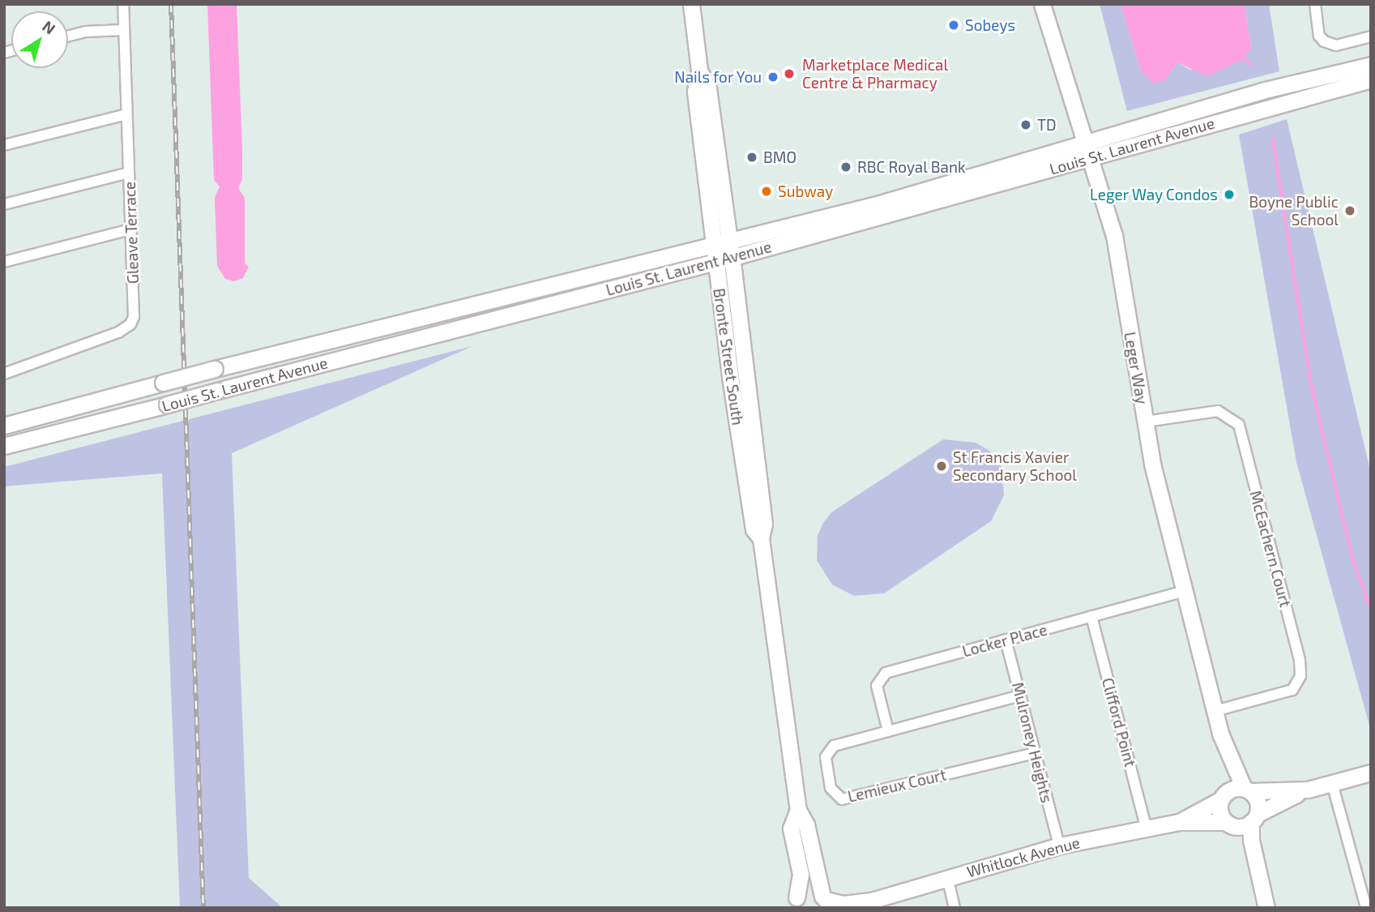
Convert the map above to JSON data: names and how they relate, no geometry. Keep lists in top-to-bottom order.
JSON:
{
  "streets": {
    "main road": [
      "Louis St. Laurent Avenue",
      "Bronte Street South",
      "Leger Way",
      "Whitlock Avenue"
    ],
    "street": [
      "Gleave Terrace",
      "McEachern Court",
      "Locker Place",
      "Clifford Point",
      "Mulroney Heights",
      "Lemieux Court"
    ]
  },
  "crossings": [
    ["Louis St. Laurent Avenue", "Bronte Street South"],
    ["Louis St. Laurent Avenue", "Leger Way"],
    ["Bronte Street South", "Whitlock Avenue"],
    ["Leger Way", "McEachern Court"],
    ["Leger Way", "Locker Place"],
    ["Leger Way", "Whitlock Avenue"],
    ["Locker Place", "Clifford Point"],
    ["Locker Place", "Mulroney Heights"],
    ["Locker Place", "Lemieux Court"],
    ["Clifford Point", "Whitlock Avenue"],
    ["Mulroney Heights", "Lemieux Court"],
    ["Mulroney Heights", "Whitlock Avenue"]
  ],
  "places": [
    "Sobeys",
    "Marketplace Medical Centre & Pharmacy",
    "Nails for You",
    "TD",
    "BMO",
    "RBC Royal Bank",
    "Subway",
    "Leger Way Condos",
    "Boyne Public School",
    "St Francis Xavier Secondary School"
  ],
  "north": "top right"
}
